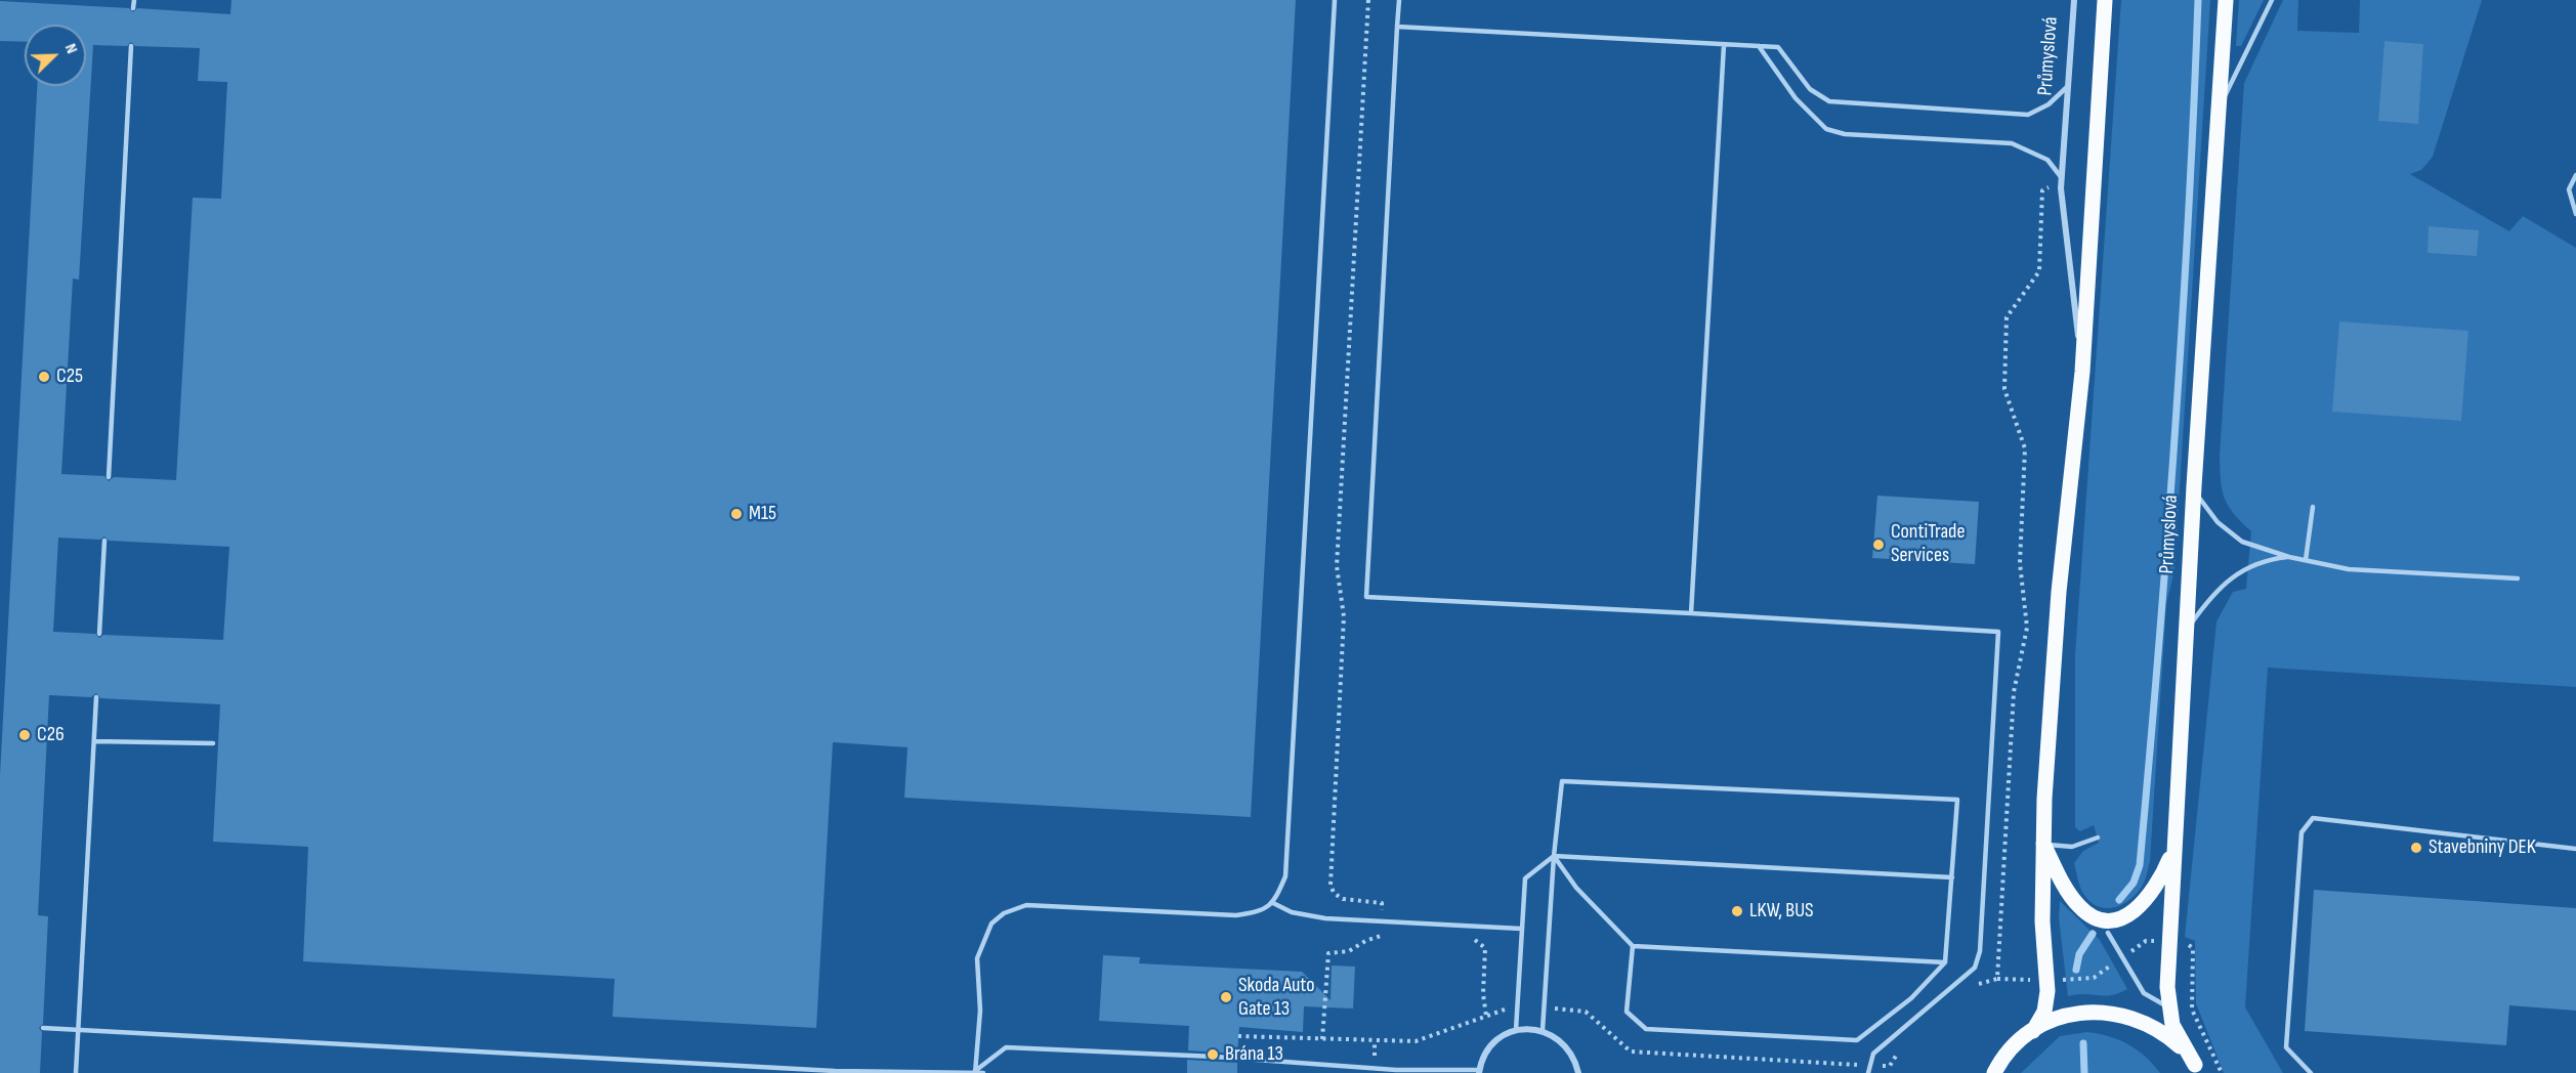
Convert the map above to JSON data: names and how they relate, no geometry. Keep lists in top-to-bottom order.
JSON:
{
  "streets": {
    "main road": ["Průmyslová"]
  },
  "places": [
    "C25",
    "M15",
    "ContiTrade Services",
    "C26",
    "Stavebniny DEK",
    "LKW, BUS",
    "Skoda Auto Gate 13",
    "Brána 13"
  ],
  "north": "top right"
}
